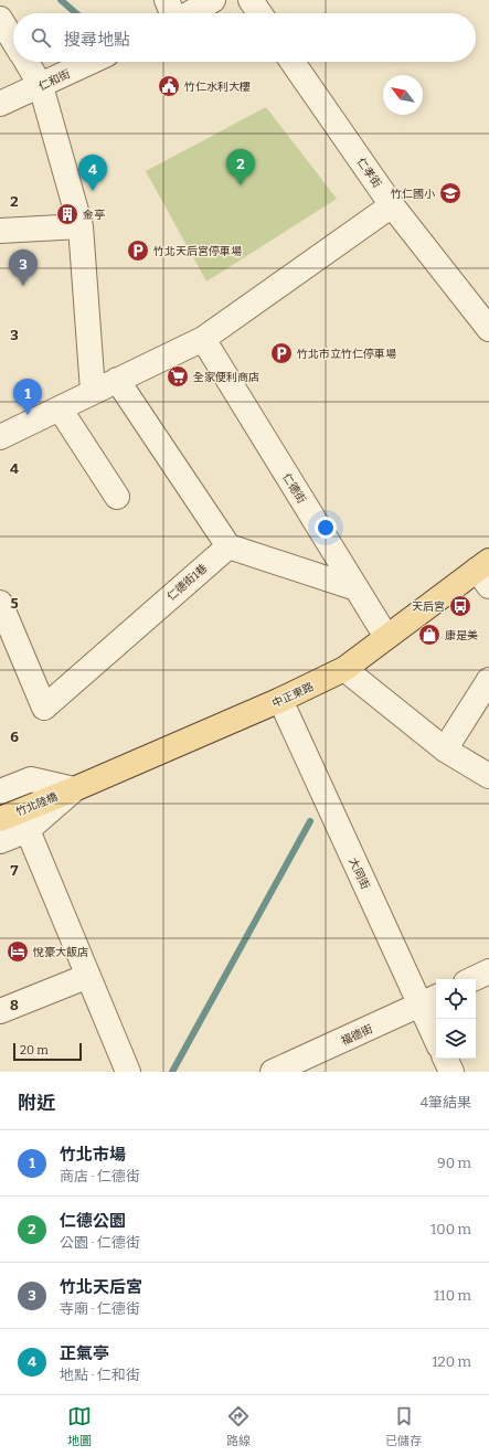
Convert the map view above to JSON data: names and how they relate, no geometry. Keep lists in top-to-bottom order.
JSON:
{
  "streets": {
    "main road": ["中正東路", "竹北陸橋"],
    "street": [
      "仁和街",
      "仁孝街",
      "仁德街",
      "仁德街1巷",
      "大同街",
      "福德街"
    ]
  },
  "crossings": [
    ["仁德街", "中正東路"],
    ["中正東路", "竹北陸橋"],
    ["中正東路", "大同街"],
    ["大同街", "福德街"]
  ],
  "places": {
    "public building": ["竹仁水利大樓"],
    "school or university": ["竹仁國小"],
    "building": ["金亭"],
    "parking": ["竹北天后宮停車場", "竹北市立竹仁停車場"],
    "supermarket": ["全家便利商店"],
    "bus stop": ["天后宮"],
    "shop": ["康是美"],
    "hotel": ["悅豪大飯店"]
  },
  "scale_bar": "20 m",
  "north": "top left",
  "page": {
    "search": "搜尋地點",
    "pins": [
      "2",
      "4",
      "3",
      "1"
    ],
    "scale": "20 m",
    "heading": ["附近", "4筆結果"],
    "list": [
      {
        "mark": "1",
        "name": "竹北市場",
        "note": "商店 · 仁德街",
        "value": "90 m"
      },
      {
        "mark": "2",
        "name": "仁德公園",
        "note": "公園 · 仁德街",
        "value": "100 m"
      },
      {
        "mark": "3",
        "name": "竹北天后宮",
        "note": "寺廟 · 仁德街",
        "value": "110 m"
      },
      {
        "mark": "4",
        "name": "正氣亭",
        "note": "地點 · 仁和街",
        "value": "120 m"
      }
    ],
    "nav": ["地圖", "路線", "已儲存"]
  },
  "grid": {
    "rows": [
      "2",
      "3",
      "4",
      "5",
      "6",
      "7",
      "8"
    ]
  }
}
